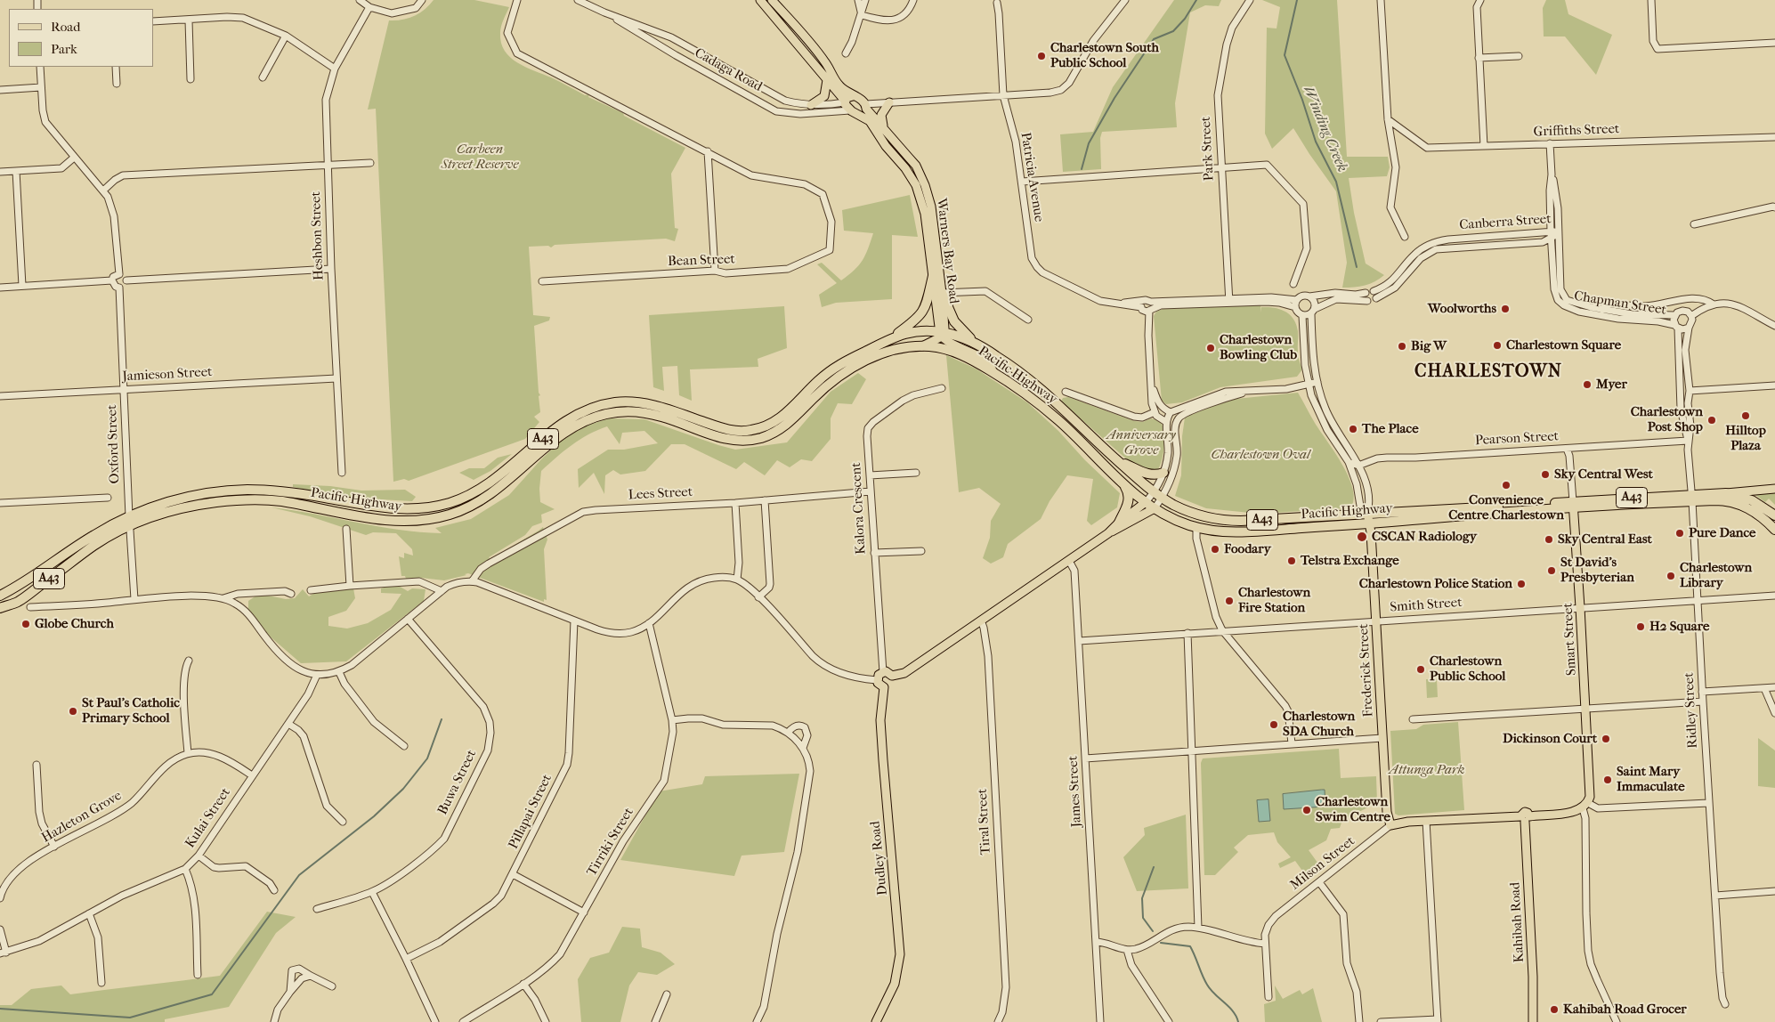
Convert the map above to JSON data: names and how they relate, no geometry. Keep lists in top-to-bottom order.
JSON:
{
  "streets": {
    "highway": ["Pacific Highway", "A43"],
    "main road": [
      "Warners Bay Road",
      "Smart Street",
      "Frederick Street",
      "Dudley Road",
      "Milson Street",
      "Kahibah Road"
    ],
    "street": [
      "Cadaga Road",
      "Griffiths Street",
      "Park Street",
      "Patricia Avenue",
      "Canberra Street",
      "Heshbon Street",
      "Bean Street",
      "Chapman Street",
      "Jamieson Street",
      "Pearson Street",
      "Oxford Street",
      "Lees Street",
      "Kalora Crescent",
      "Smith Street",
      "Ridley Street",
      "Buwa Street",
      "James Street",
      "Pillapai Street",
      "Hazleton Grove",
      "Kulai Street",
      "Tiral Street",
      "Tirriki Street"
    ]
  },
  "crossings": [
    ["Cadaga Road", "Warners Bay Road"],
    ["Griffiths Street", "Chapman Street"],
    ["Canberra Street", "Chapman Street"],
    ["Heshbon Street", "Jamieson Street"],
    ["Warners Bay Road", "Pacific Highway"],
    ["Chapman Street", "Ridley Street"],
    ["Jamieson Street", "Oxford Street"],
    ["Pacific Highway", "Oxford Street"],
    ["Pacific Highway", "Smart Street"],
    ["Pacific Highway", "Frederick Street"],
    ["Pacific Highway", "Ridley Street"],
    ["Pearson Street", "Smart Street"],
    ["Pearson Street", "Frederick Street"],
    ["Pearson Street", "Ridley Street"],
    ["Lees Street", "Kalora Crescent"],
    ["Kalora Crescent", "Dudley Road"],
    ["Smith Street", "Smart Street"],
    ["Smith Street", "Frederick Street"],
    ["Smith Street", "Ridley Street"],
    ["Smith Street", "James Street"],
    ["Smart Street", "Milson Street"],
    ["Frederick Street", "Milson Street"],
    ["Ridley Street", "Milson Street"],
    ["Milson Street", "Kahibah Road"]
  ],
  "districts": ["CHARLESTOWN"],
  "water": ["Winding Creek"],
  "parks": [
    "Carbeen Street Reserve",
    "Anniversary Grove",
    "Charlestown Oval",
    "Attunga Park"
  ],
  "places": [
    "Charlestown South Public School",
    "Woolworths",
    "Charlestown Square",
    "Big W",
    "Charlestown Bowling Club",
    "Myer",
    "Hilltop Plaza",
    "Charlestown Post Shop",
    "The Place",
    "Sky Central West",
    "Convenience Centre Charlestown",
    "Pure Dance",
    "CSCAN Radiology",
    "Sky Central East",
    "Foodary",
    "Telstra Exchange",
    "St David’s Presbyterian",
    "Charlestown Library",
    "Charlestown Police Station",
    "Charlestown Fire Station",
    "Globe Church",
    "H2 Square",
    "Charlestown Public School",
    "St Paul's Catholic Primary School",
    "Charlestown SDA Church",
    "Dickinson Court",
    "Saint Mary Immaculate",
    "Charlestown Swim Centre",
    "Kahibah Road Grocer"
  ],
  "legend": ["Road", "Park"]
}
